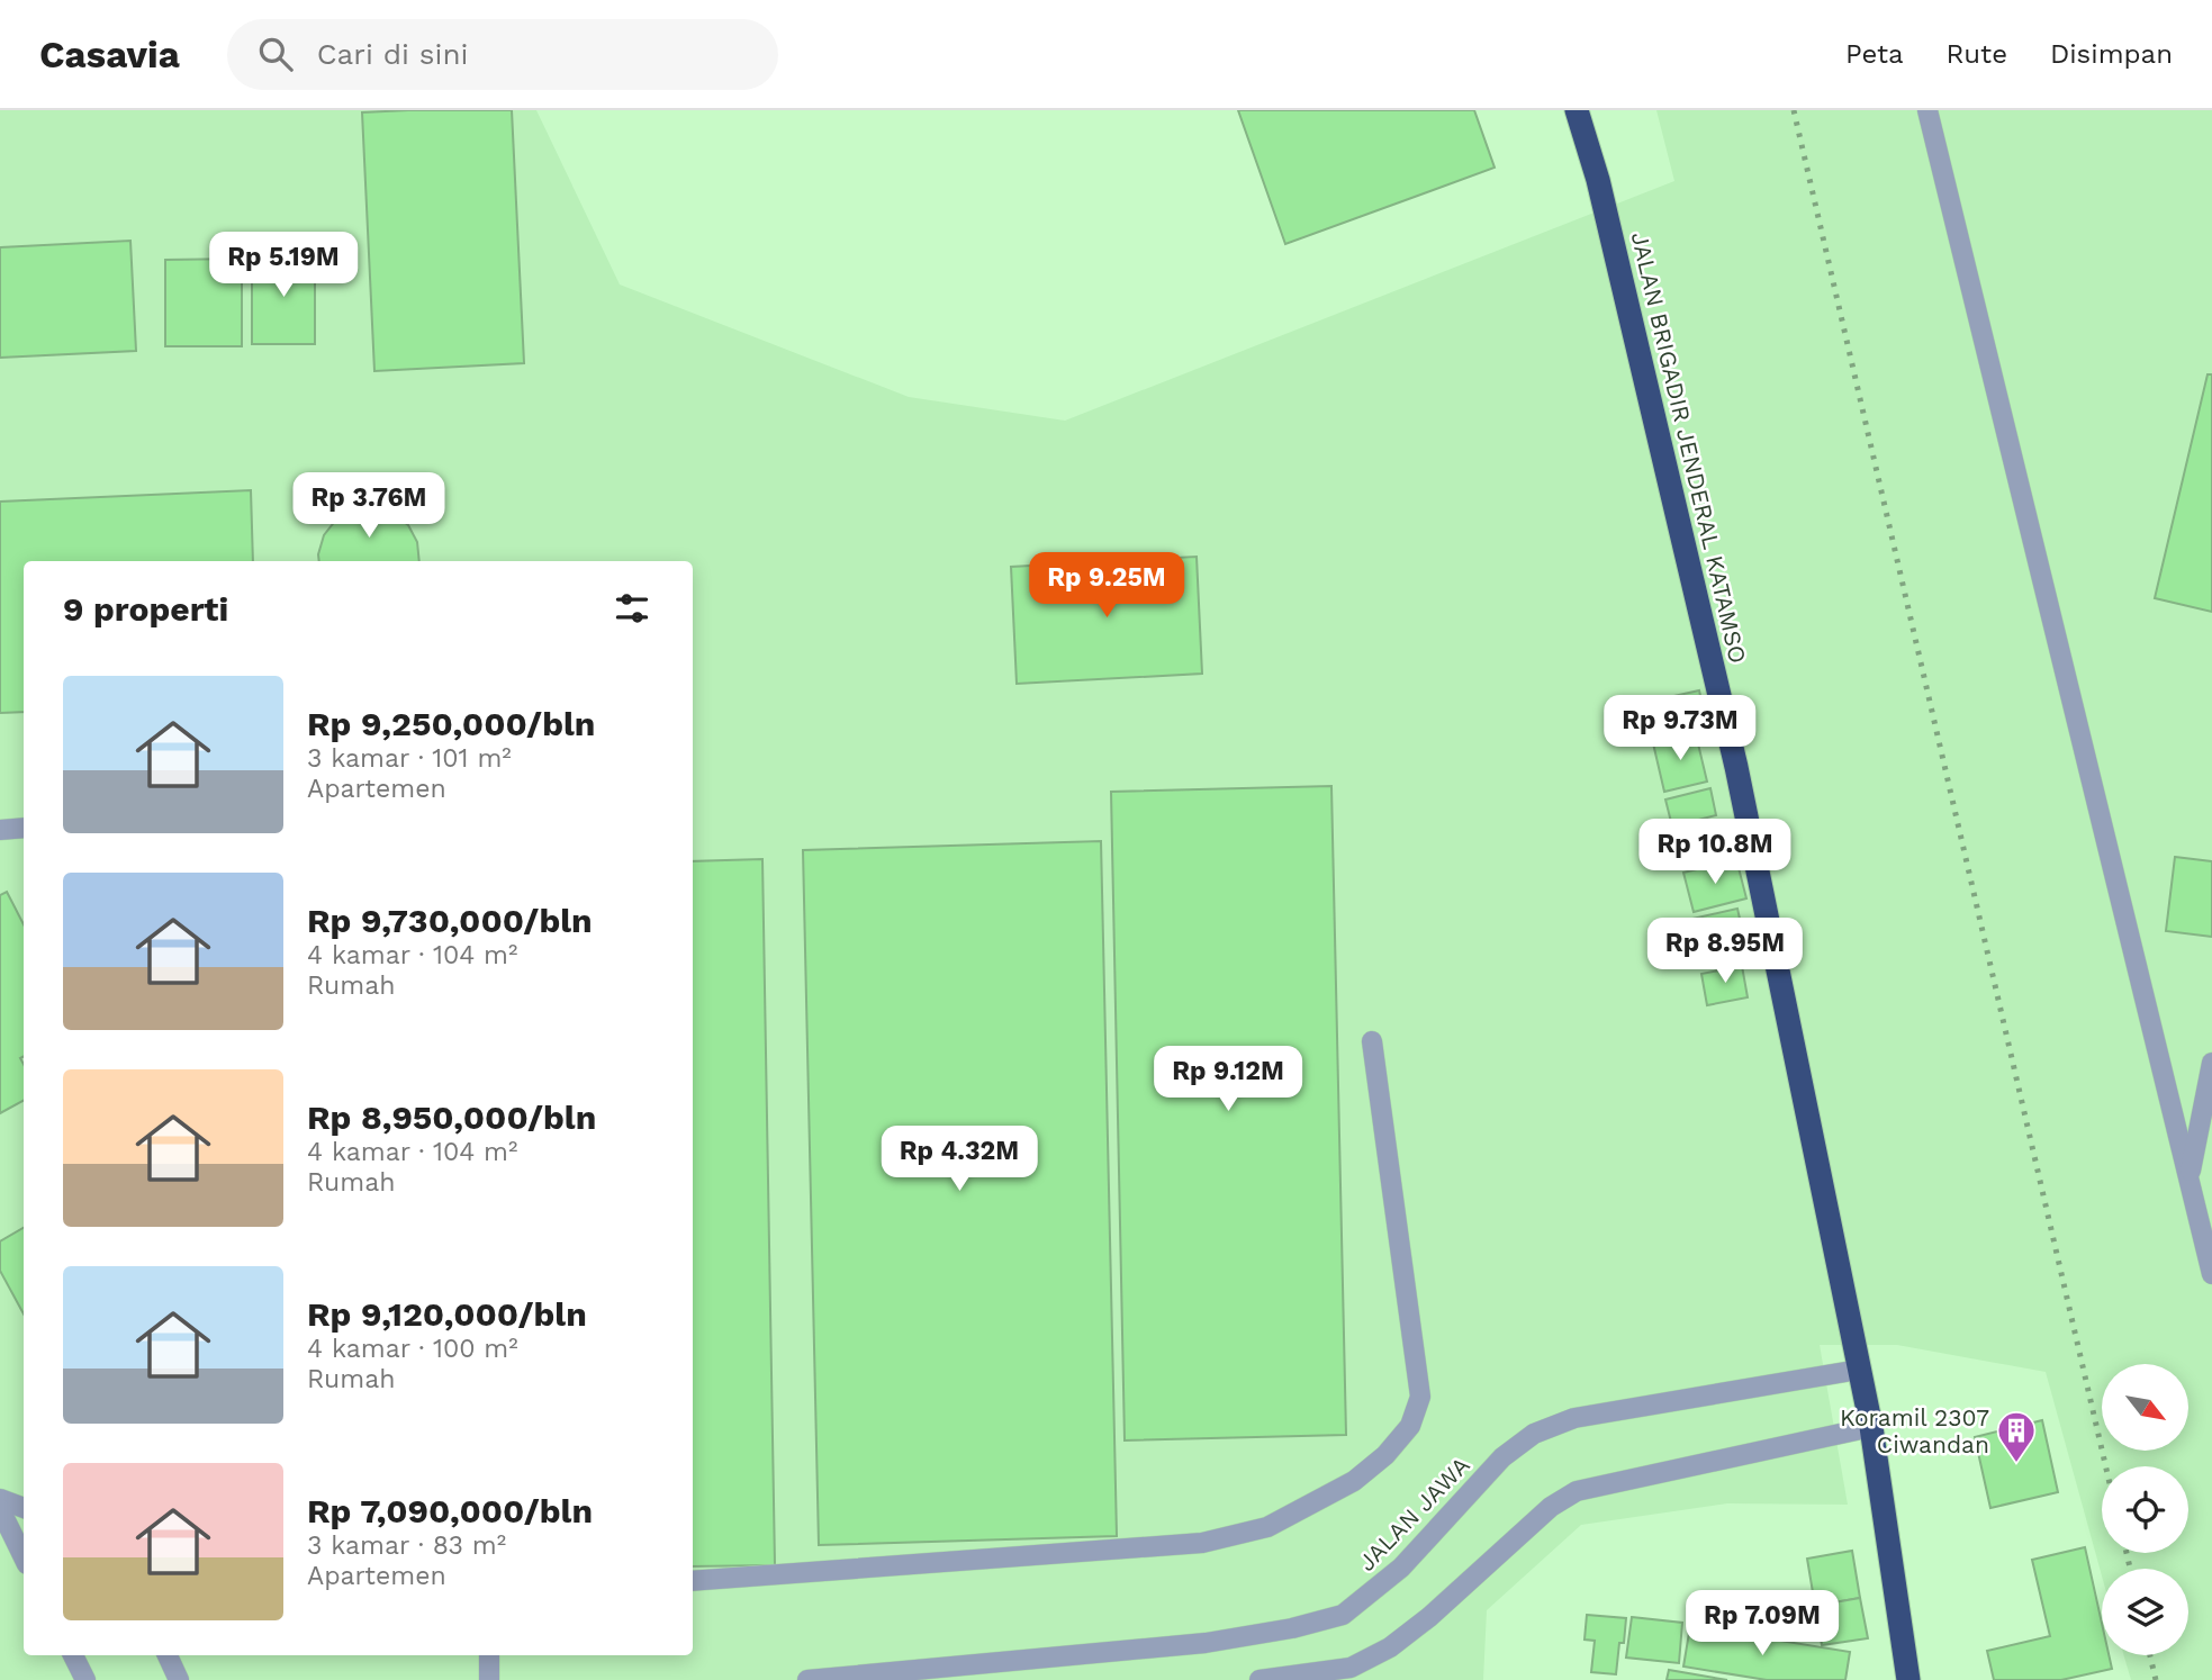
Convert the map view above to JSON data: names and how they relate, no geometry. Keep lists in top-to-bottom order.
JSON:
{
  "streets": {
    "highway": ["JALAN BRIGADIR JENDERAL KATAMSO"],
    "street": ["JALAN JAWA"]
  },
  "crossings": [
    ["JALAN BRIGADIR JENDERAL KATAMSO", "JALAN JAWA"]
  ],
  "places": {
    "building": ["Koramil 2307 Ciwandan"]
  },
  "north": "bottom right",
  "page": {
    "header": "Casavia",
    "search": "Cari di sini",
    "nav": ["Peta", "Rute", "Disimpan"],
    "price": [
      "Rp 5.19M",
      "Rp 3.76M",
      "Rp 9.25M",
      "Rp 9.73M",
      "Rp 10.8M",
      "Rp 8.95M",
      "Rp 9.12M",
      "Rp 4.32M",
      "Rp 7.09M"
    ],
    "heading": "9 properti",
    "list": [
      {
        "name": "Rp 9,250,000/bln",
        "note": "3 kamar · 101 m² · Apartemen"
      },
      {
        "name": "Rp 9,730,000/bln",
        "note": "4 kamar · 104 m² · Rumah"
      },
      {
        "name": "Rp 8,950,000/bln",
        "note": "4 kamar · 104 m² · Rumah"
      },
      {
        "name": "Rp 9,120,000/bln",
        "note": "4 kamar · 100 m² · Rumah"
      },
      {
        "name": "Rp 7,090,000/bln",
        "note": "3 kamar · 83 m² · Apartemen"
      }
    ]
  }
}
